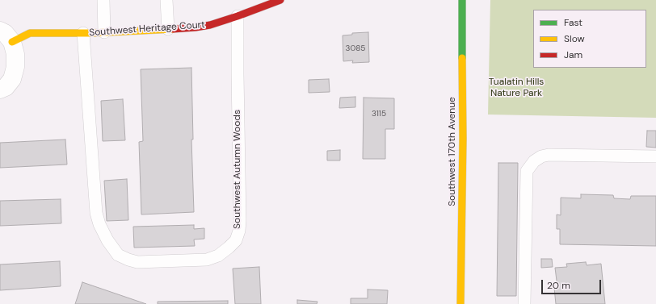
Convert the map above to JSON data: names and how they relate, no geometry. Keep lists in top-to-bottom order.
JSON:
{
  "streets": {
    "main road": ["Southwest Heritage Court", "Southwest 170th Avenue"],
    "lane": ["Southwest Autumn Woods"]
  },
  "crossings": [
    ["Southwest Heritage Court", "Southwest Autumn Woods"]
  ],
  "parks": ["Tualatin Hills Nature Park"],
  "house_numbers": ["3085", "3115"],
  "legend": ["Fast", "Slow", "Jam"],
  "scale_bar": "20 m"
}
